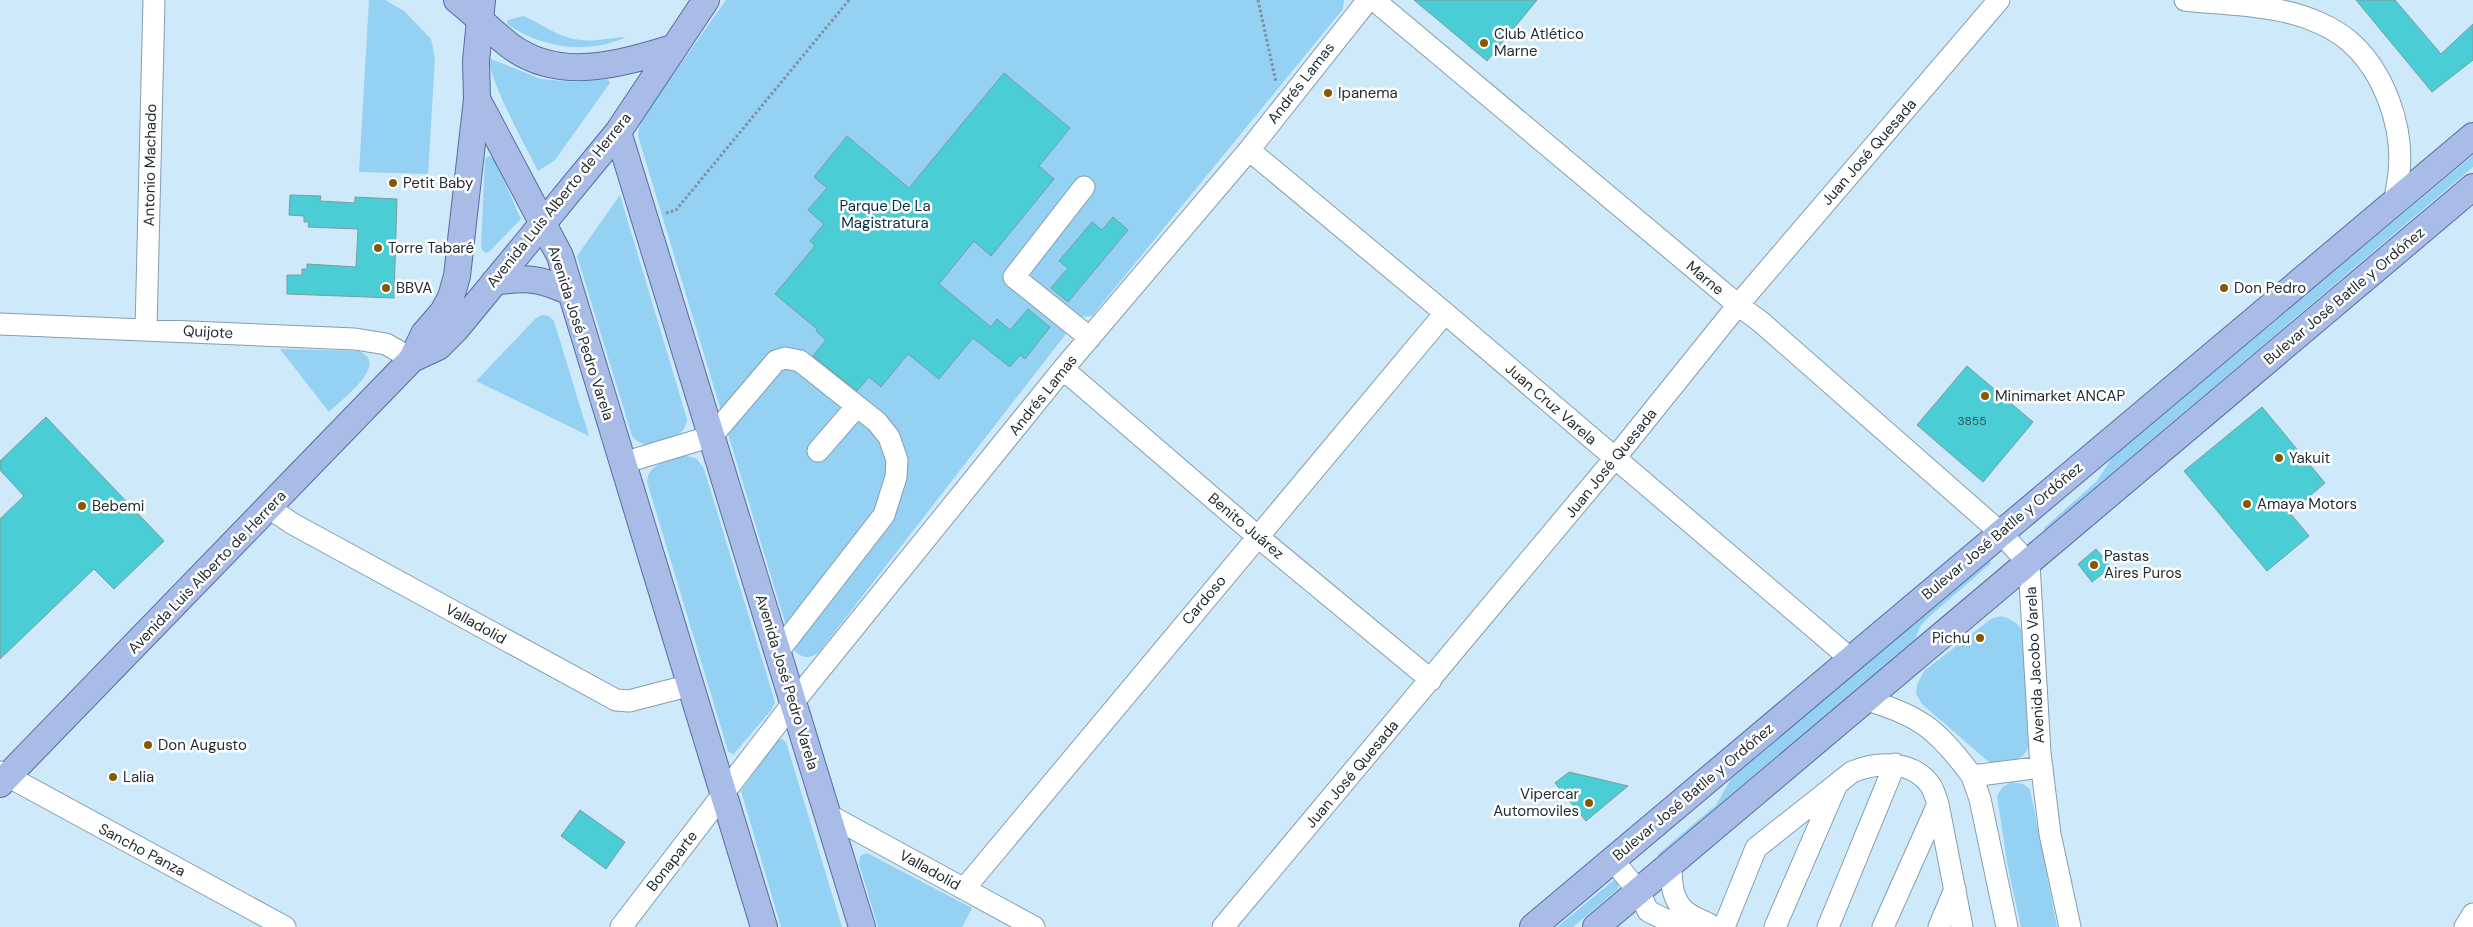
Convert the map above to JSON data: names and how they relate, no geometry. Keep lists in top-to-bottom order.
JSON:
{
  "streets": {
    "main road": ["Avenida Luis Alberto de Herrera", "Bulevar José Batlle y Ordóñez", "Avenida José Pedro Varela"],
    "street": [
      "Andrés Lamas",
      "Juan José Quesada",
      "Antonio Machado",
      "Marne",
      "Quijote",
      "Juan Cruz Varela",
      "Benito Juárez",
      "Cardoso",
      "Valladolid",
      "Avenida Jacobo Varela",
      "Sancho Panza",
      "Bonaparte"
    ]
  },
  "crossings": [
    ["Andrés Lamas", "Avenida José Pedro Varela"],
    ["Andrés Lamas", "Juan Cruz Varela"],
    ["Andrés Lamas", "Benito Juárez"],
    ["Andrés Lamas", "Bonaparte"],
    ["Juan José Quesada", "Marne"],
    ["Juan José Quesada", "Juan Cruz Varela"],
    ["Juan José Quesada", "Benito Juárez"],
    ["Antonio Machado", "Quijote"],
    ["Avenida Luis Alberto de Herrera", "Quijote"],
    ["Avenida Luis Alberto de Herrera", "Avenida José Pedro Varela"],
    ["Avenida Luis Alberto de Herrera", "Valladolid"],
    ["Avenida Luis Alberto de Herrera", "Sancho Panza"],
    ["Marne", "Bulevar José Batlle y Ordóñez"],
    ["Marne", "Avenida Jacobo Varela"],
    ["Bulevar José Batlle y Ordóñez", "Juan Cruz Varela"],
    ["Bulevar José Batlle y Ordóñez", "Avenida Jacobo Varela"],
    ["Avenida José Pedro Varela", "Valladolid"],
    ["Avenida José Pedro Varela", "Bonaparte"],
    ["Juan Cruz Varela", "Cardoso"],
    ["Benito Juárez", "Cardoso"],
    ["Cardoso", "Valladolid"]
  ],
  "parks": ["Parque De La Magistratura"],
  "places": [
    "Club Atlético Marne",
    "Ipanema",
    "Petit Baby",
    "Torre Tabaré",
    "BBVA",
    "Don Pedro",
    "Minimarket ANCAP",
    "Yakuit",
    "Amaya Motors",
    "Bebemi",
    "Pastas Aires Puros",
    "Pichu",
    "Don Augusto",
    "Lalia",
    "Vipercar Automoviles"
  ],
  "house_numbers": ["3855"]
}
